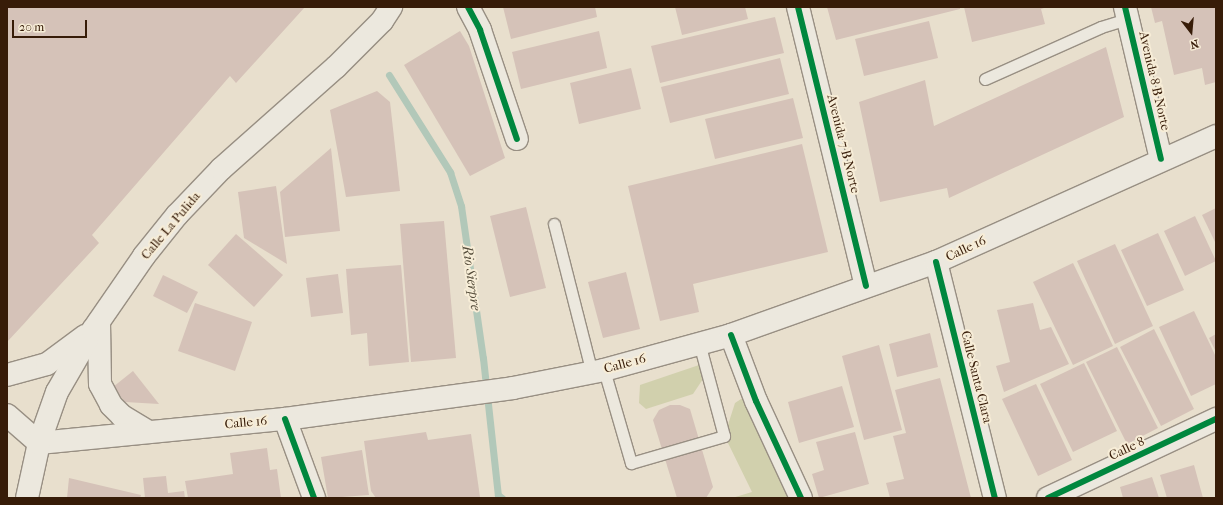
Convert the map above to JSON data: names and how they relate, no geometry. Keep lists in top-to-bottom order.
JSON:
{
  "streets": {
    "main road": [
      "Avenida 8 B Norte",
      "Avenida 7 B Norte",
      "Calle La Pulida",
      "Calle 16",
      "Calle Santa Clara",
      "Calle 8"
    ]
  },
  "crossings": [
    ["Avenida 8 B Norte", "Calle 16"],
    ["Avenida 7 B Norte", "Calle 16"],
    ["Calle La Pulida", "Calle 16"],
    ["Calle 16", "Calle Santa Clara"]
  ],
  "water": ["Rio Sierpre"],
  "scale_bar": "20 m",
  "north": "bottom"
}
